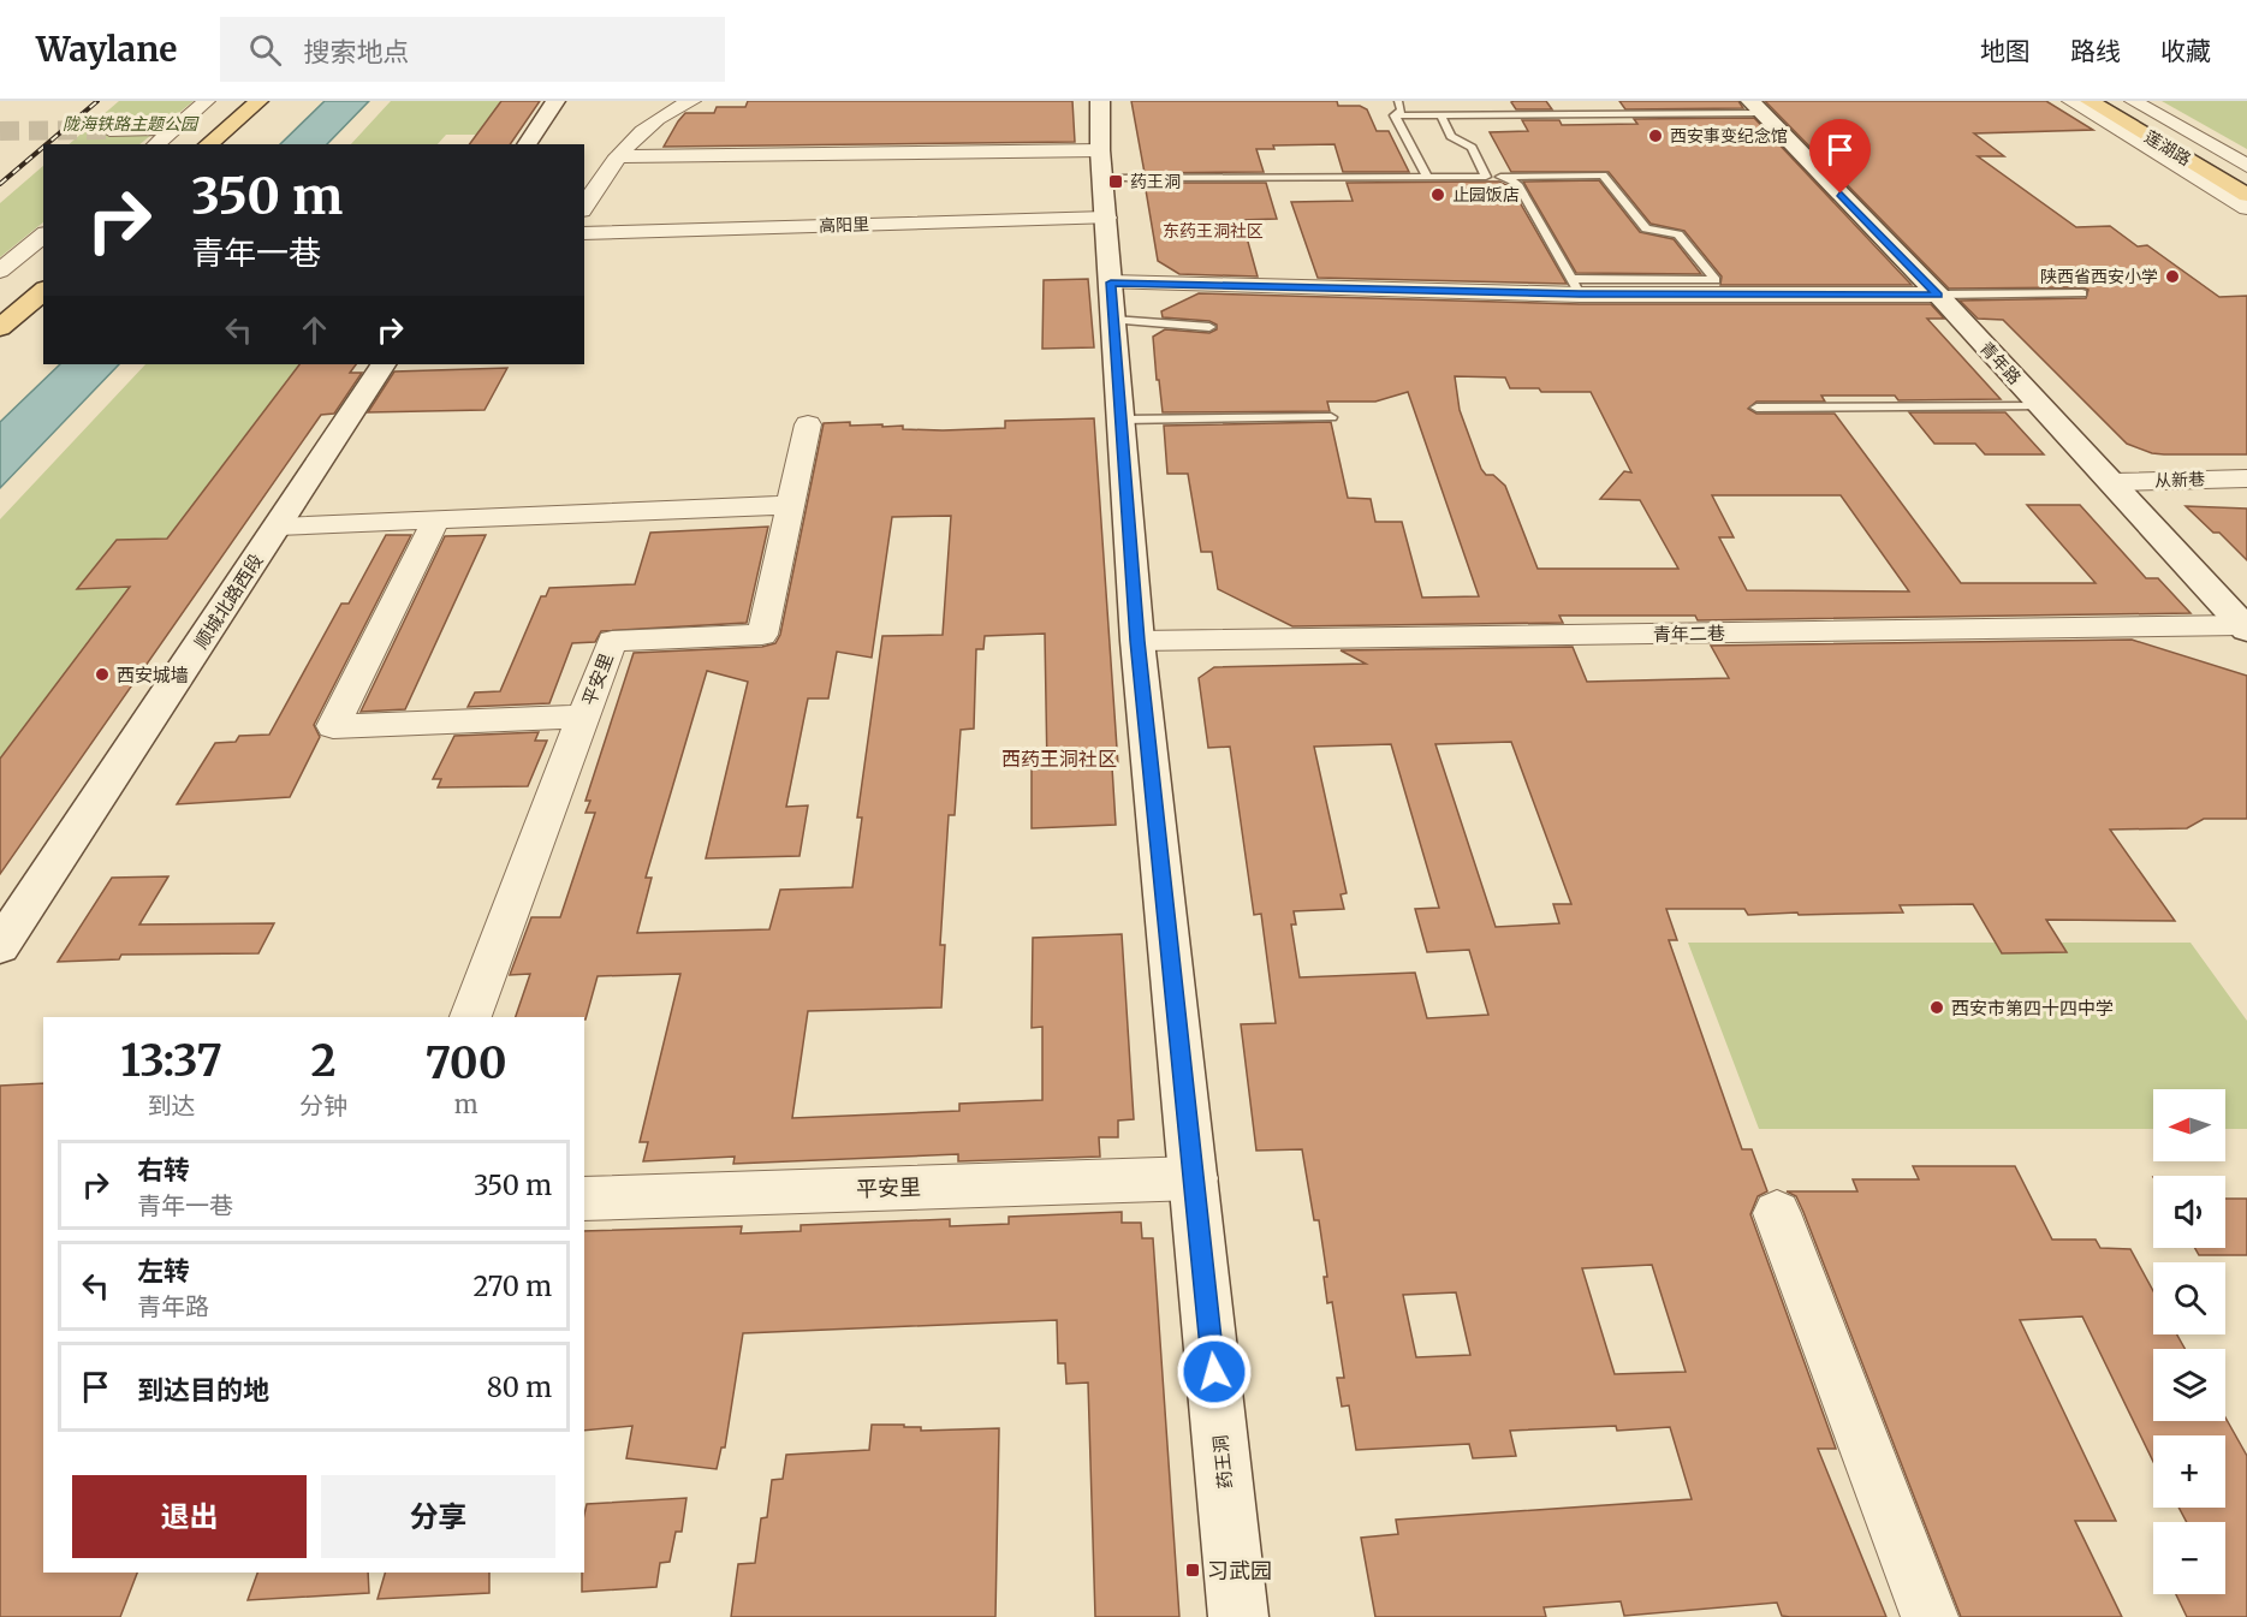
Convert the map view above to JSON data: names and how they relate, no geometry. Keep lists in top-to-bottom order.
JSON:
{
  "streets": {
    "main road": ["莲湖路"],
    "street": [
      "高阳里",
      "青年路",
      "从新巷",
      "顺城北路西段",
      "青年二巷",
      "平安里",
      "药王洞"
    ]
  },
  "crossings": [
    ["高阳里", "药王洞"],
    ["青年路", "从新巷"],
    ["青年路", "青年二巷"],
    ["青年二巷", "药王洞"],
    ["平安里", "药王洞"]
  ],
  "districts": ["东药王洞社区", "西药王洞社区"],
  "parks": ["陇海铁路主题公园"],
  "places": {
    "other": [
      "西安事变纪念馆",
      "止园饭店",
      "陕西省西安小学",
      "西安城墙",
      "西安市第四十四中学"
    ],
    "transit": ["药王洞", "习武园"]
  },
  "north": "left",
  "page": {
    "header": "Waylane",
    "search": "搜索地点",
    "nav": ["地图", "路线", "收藏"],
    "turn": ["350 m", "青年一巷"],
    "eta": [
      "13:37",
      "到达",
      "2",
      "分钟",
      "700",
      "m"
    ],
    "map_buttons": ["+", "−"],
    "list": [
      {
        "name": "右转",
        "note": "青年一巷",
        "value": "350 m"
      },
      {
        "name": "左转",
        "note": "青年路",
        "value": "270 m"
      },
      {
        "name": "到达目的地",
        "value": "80 m"
      }
    ],
    "buttons": ["退出", "分享"]
  }
}
